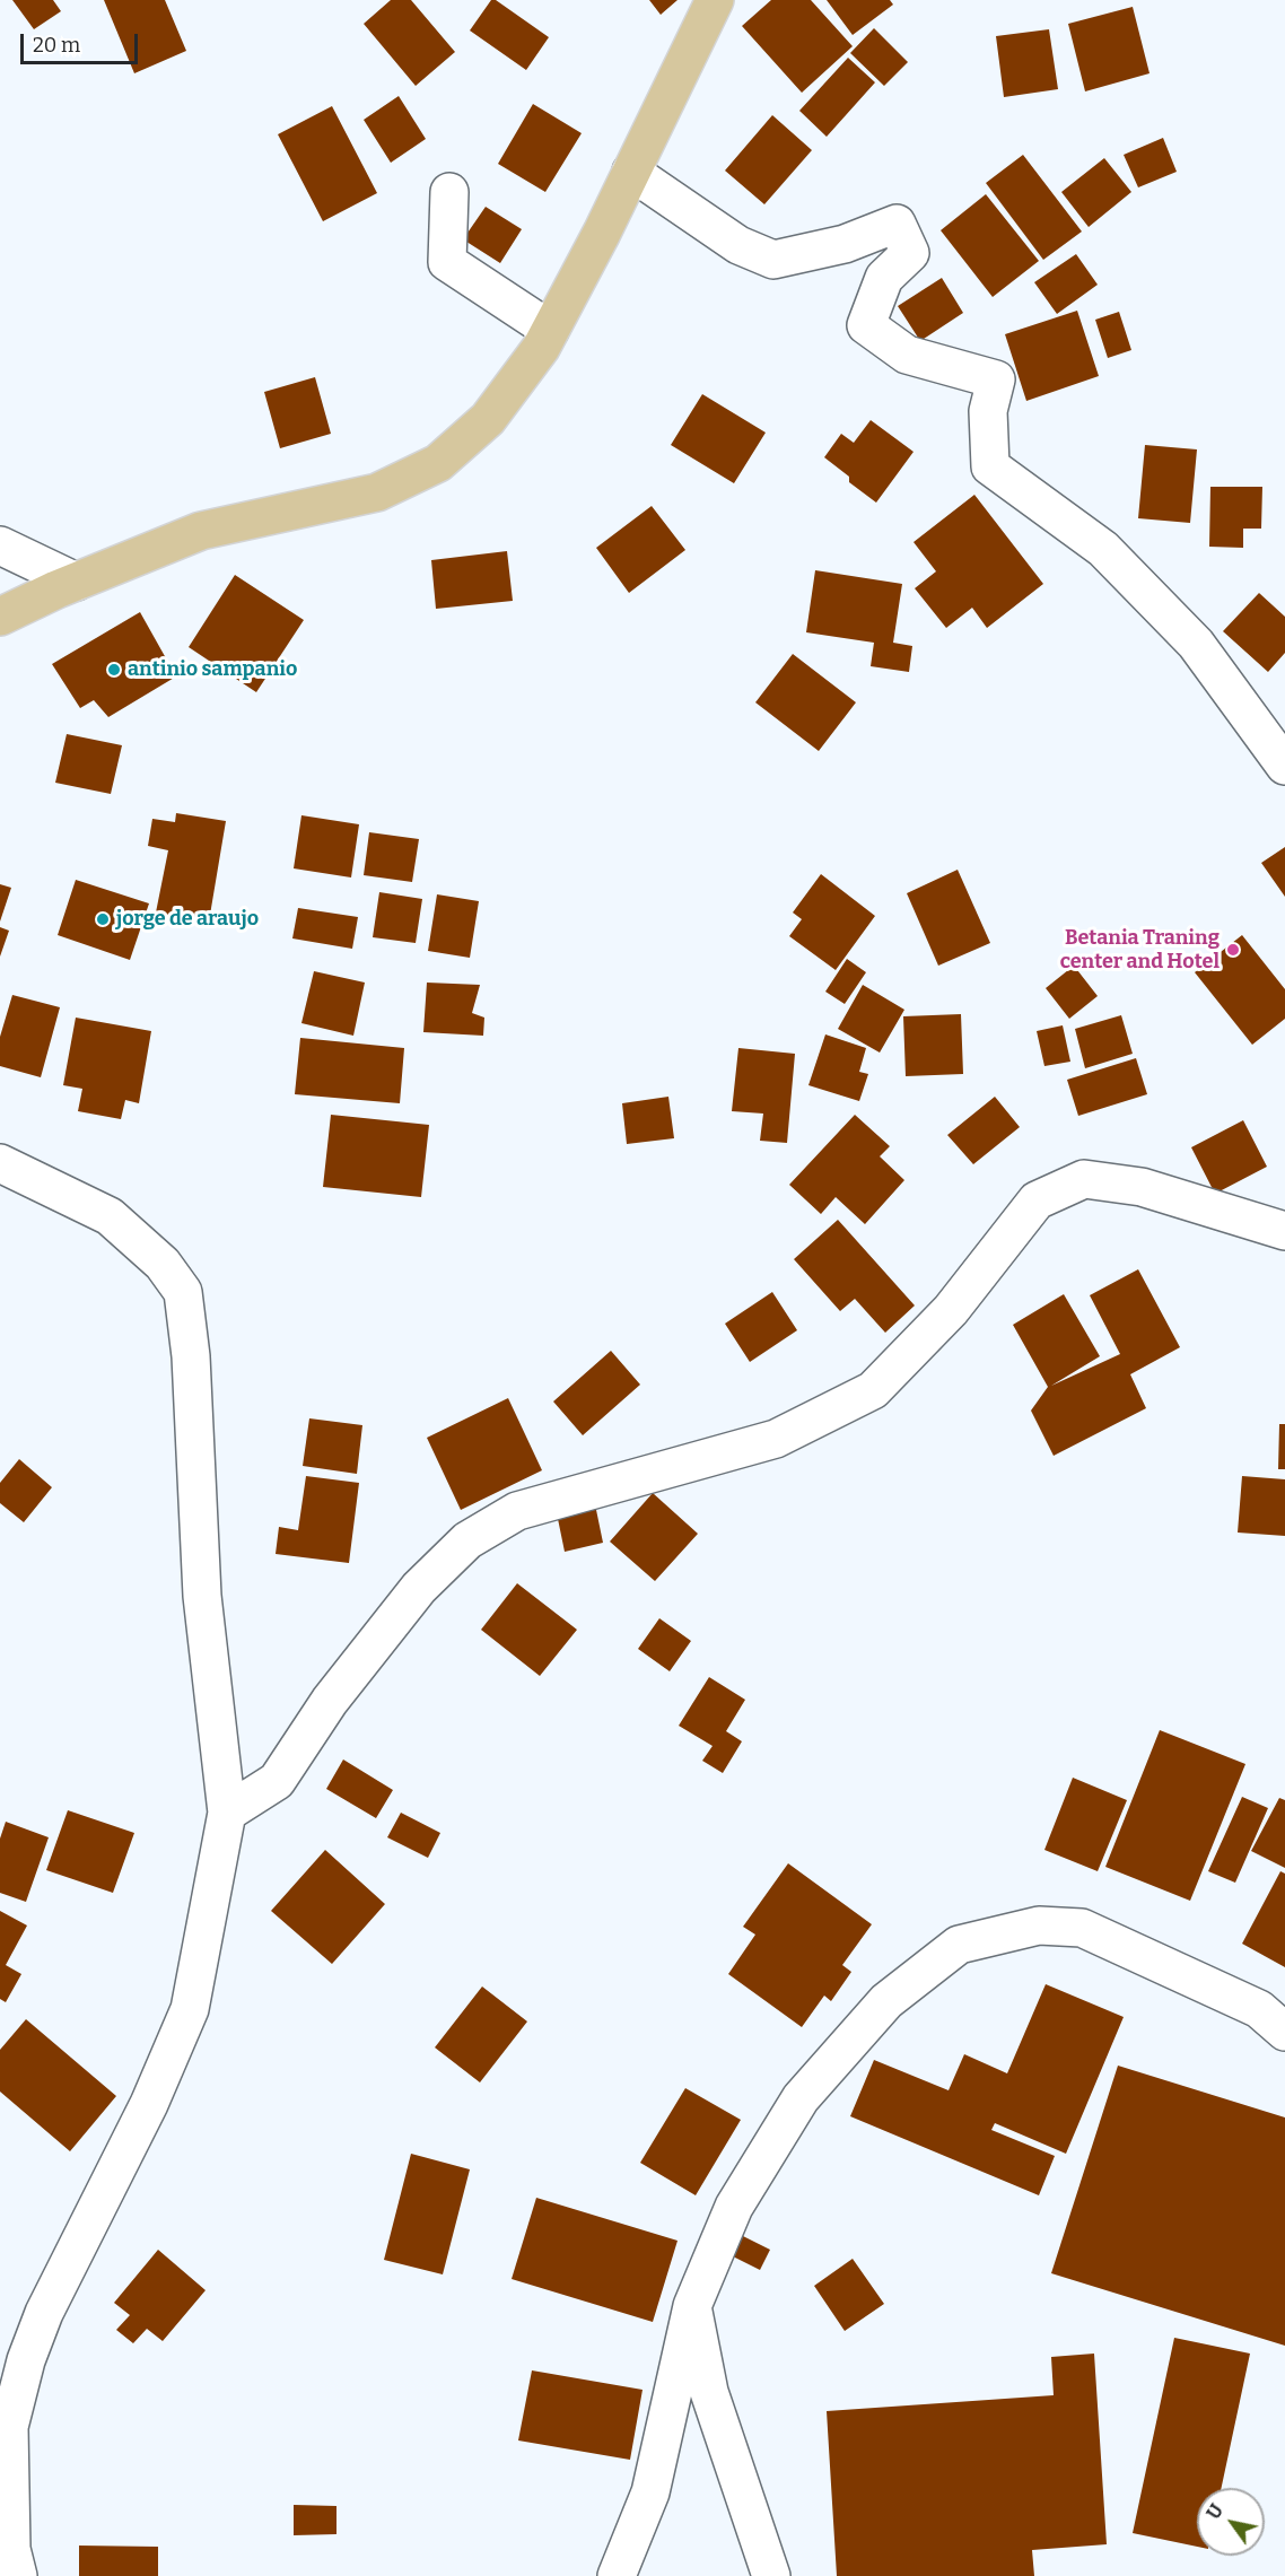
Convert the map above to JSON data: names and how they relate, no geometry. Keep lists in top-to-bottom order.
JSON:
{
  "places": ["antinio sampanio", "jorge de araujo", "Betania Traning center and Hotel"],
  "scale_bar": "20 m",
  "north": "top left"
}
